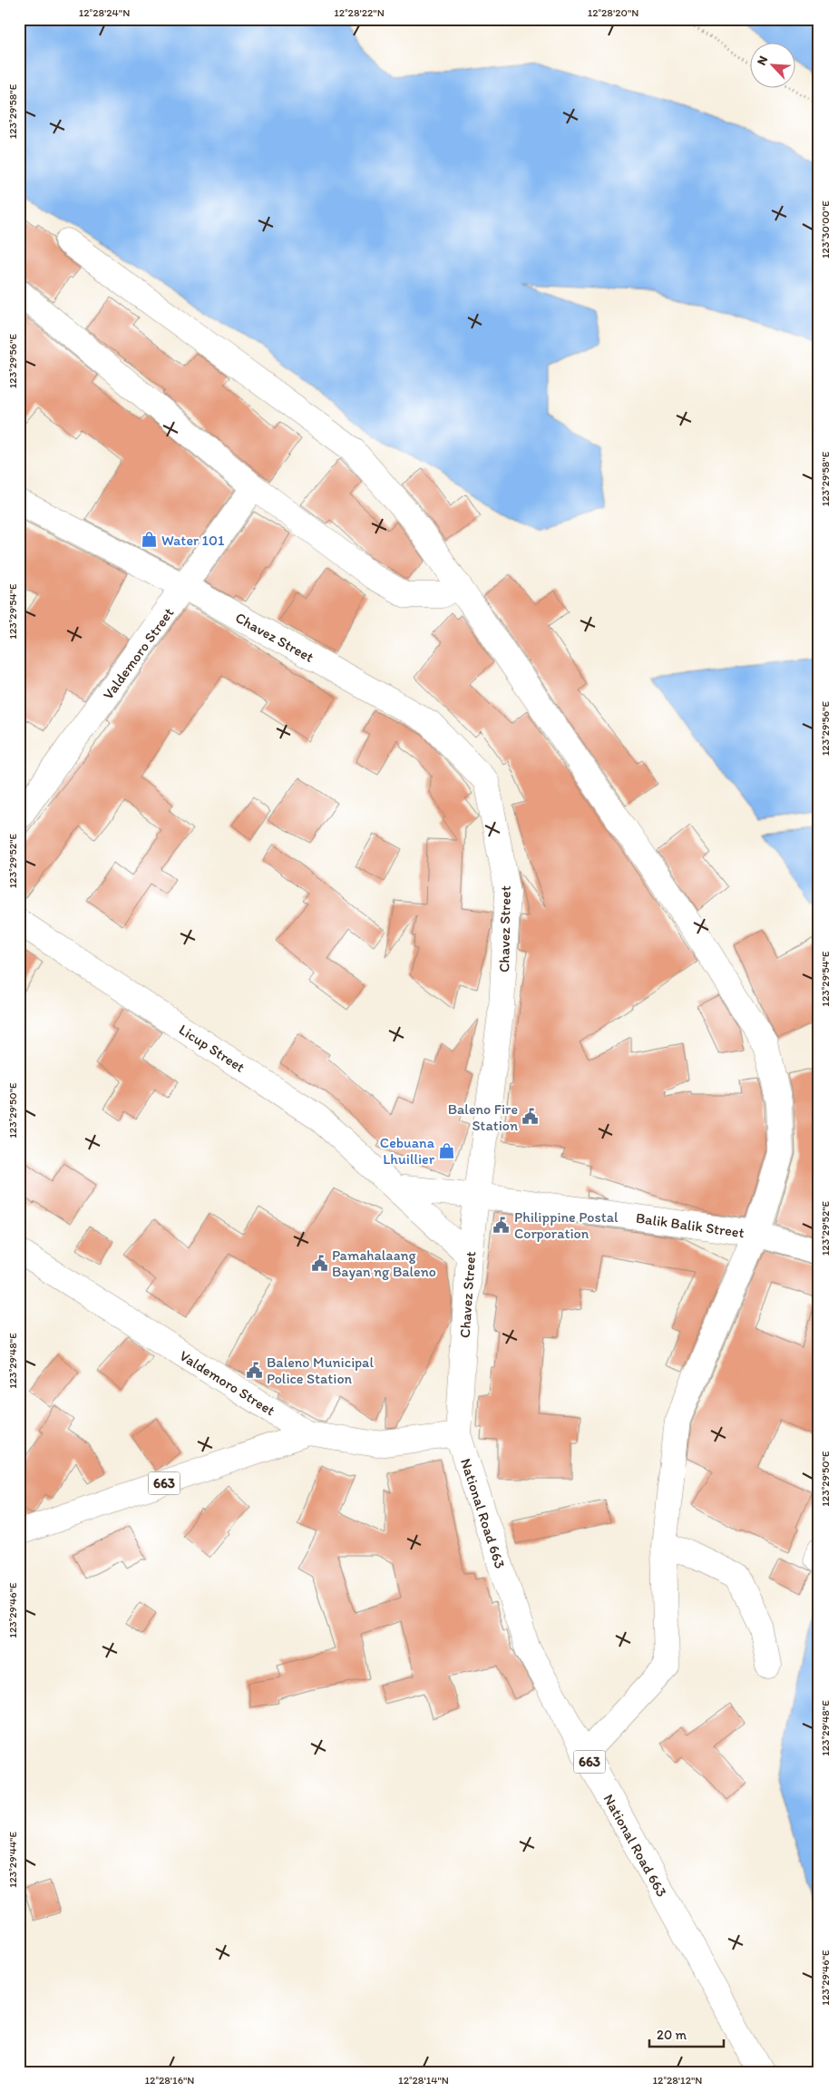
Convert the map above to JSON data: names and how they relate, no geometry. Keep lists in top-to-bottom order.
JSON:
{
  "streets": {
    "street": [
      "Chavez Street",
      "Valdemoro Street",
      "Licup Street",
      "Balik Balik Street",
      "663",
      "National Road 663"
    ]
  },
  "crossings": [
    ["Chavez Street", "Valdemoro Street"],
    ["Chavez Street", "Licup Street"],
    ["Chavez Street", "Balik Balik Street"],
    ["Chavez Street", "National Road 663"],
    ["Valdemoro Street", "663"],
    ["Valdemoro Street", "National Road 663"]
  ],
  "places": {
    "shop": ["Water 101", "Cebuana Lhuillier"],
    "public building": [
      "Baleno Fire Station",
      "Philippine Postal Corporation",
      "Pamahalaang Bayan ng Baleno",
      "Baleno Municipal Police Station"
    ]
  },
  "scale_bar": "20 m",
  "north": "top left",
  "coordinates": [
    "12°28'24\"N",
    "12°28'22\"N",
    "12°28'20\"N",
    "123°29'58\"E",
    "123°30'00\"E",
    "123°29'56\"E",
    "123°29'54\"E",
    "123°29'52\"E",
    "123°29'50\"E",
    "123°29'48\"E",
    "123°29'46\"E",
    "123°29'44\"E",
    "12°28'16\"N",
    "12°28'14\"N",
    "12°28'12\"N"
  ]
}
